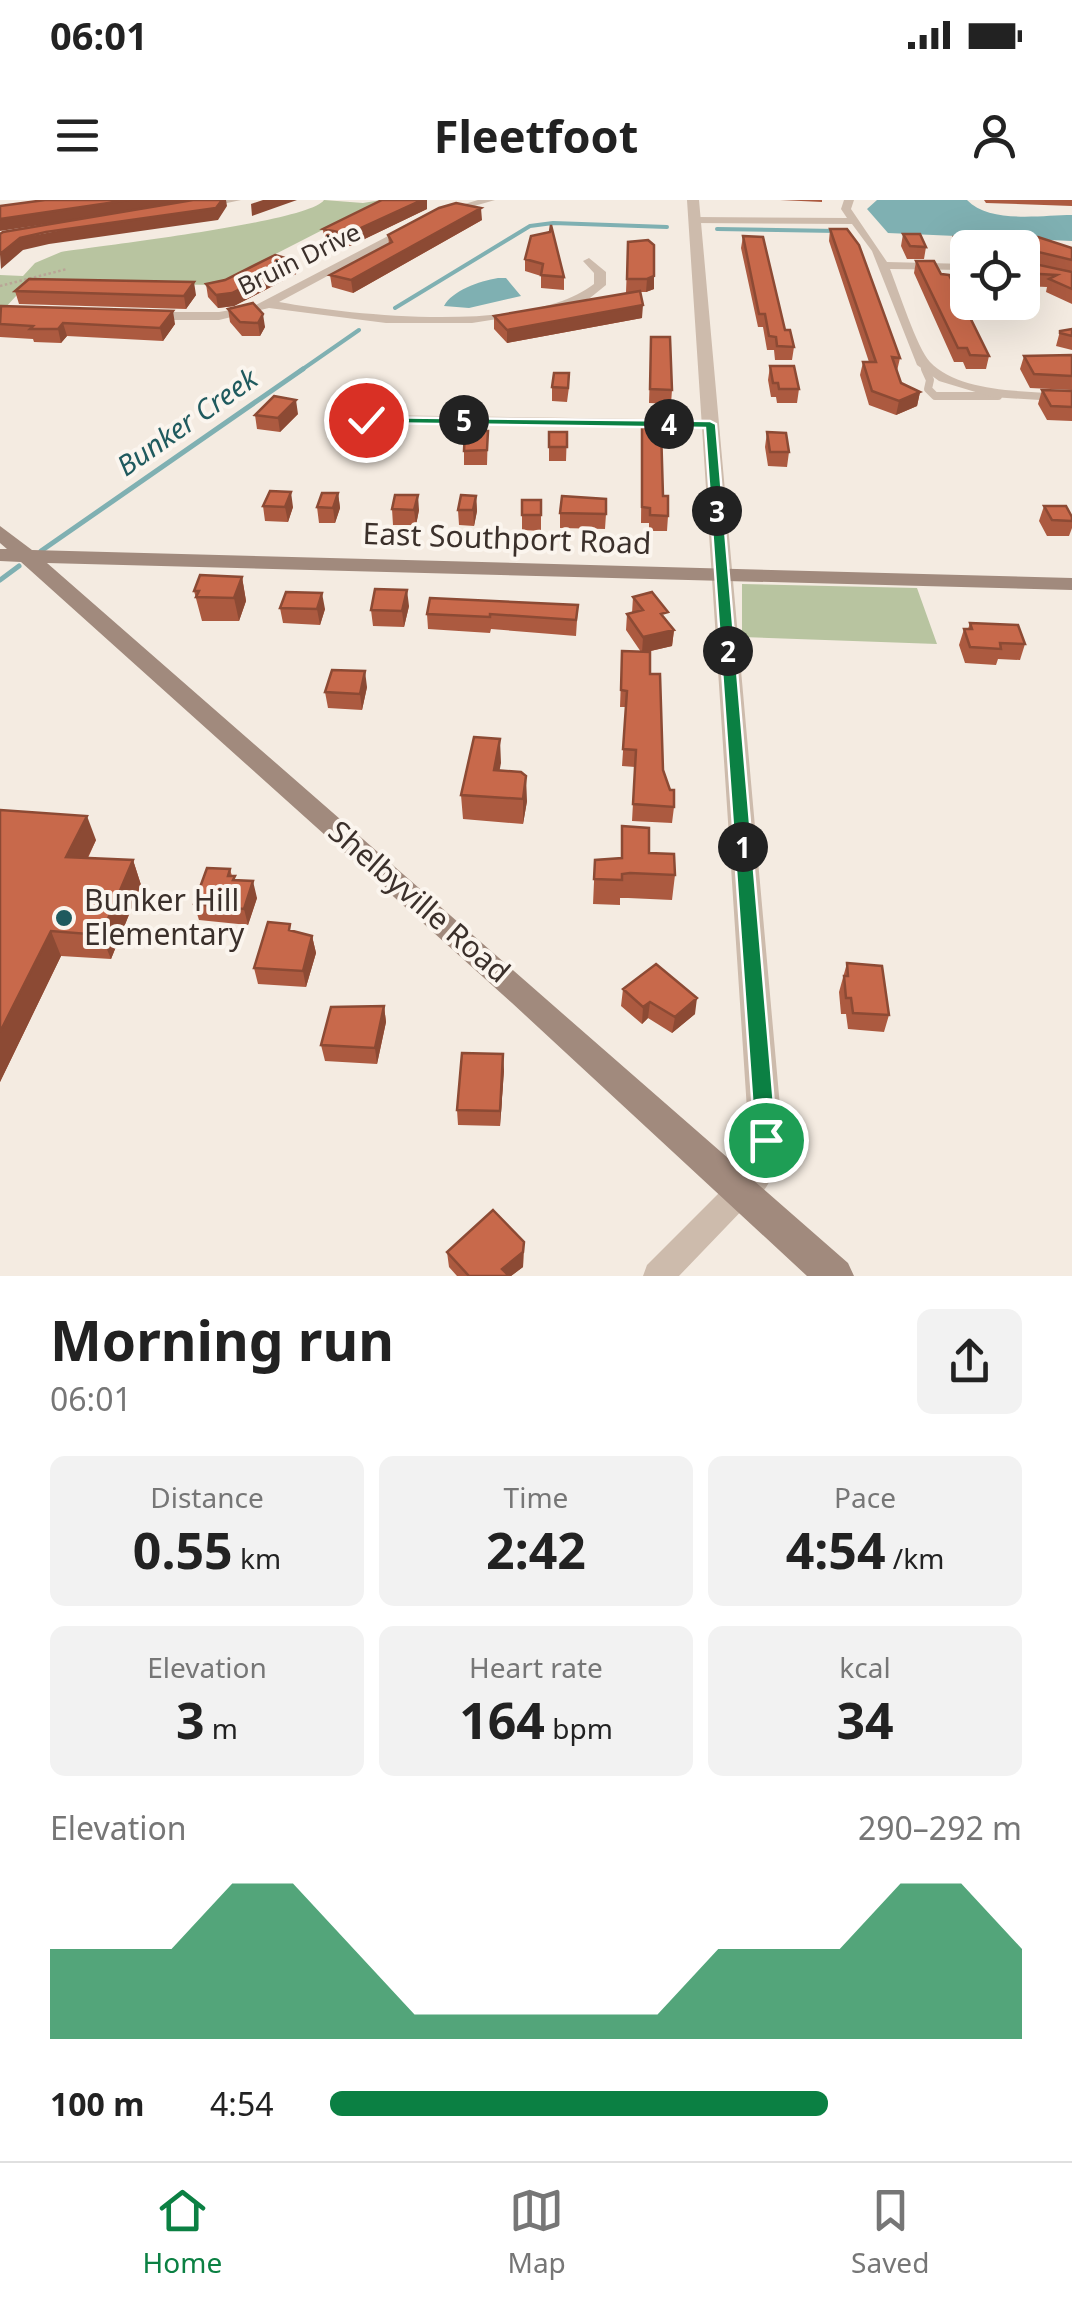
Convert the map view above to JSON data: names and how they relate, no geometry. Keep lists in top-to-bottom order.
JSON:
{
  "streets": {
    "main road": ["East Southport Road", "Shelbyville Road"],
    "street": ["Bruin Drive"]
  },
  "crossings": [
    ["East Southport Road", "Shelbyville Road"]
  ],
  "water": ["Bunker Creek"],
  "places": ["Bunker Hill Elementary"],
  "page": {
    "status": "06:01",
    "header": "Fleetfoot",
    "pins": [
      "5",
      "4",
      "3",
      "2",
      "1"
    ],
    "heading": ["Morning run", "06:01"],
    "stats": [
      ["Distance", "0.55 km"],
      ["Time", "2:42"],
      ["Pace", "4:54 /km"],
      ["Elevation", "3 m"],
      ["Heart rate", "164 bpm"],
      ["kcal", "34"]
    ],
    "chart": ["Elevation", "290–292 m"],
    "list": [
      {
        "name": "100 m",
        "note": "4:54"
      }
    ],
    "tabs": ["Home", "Map", "Saved"]
  }
}
